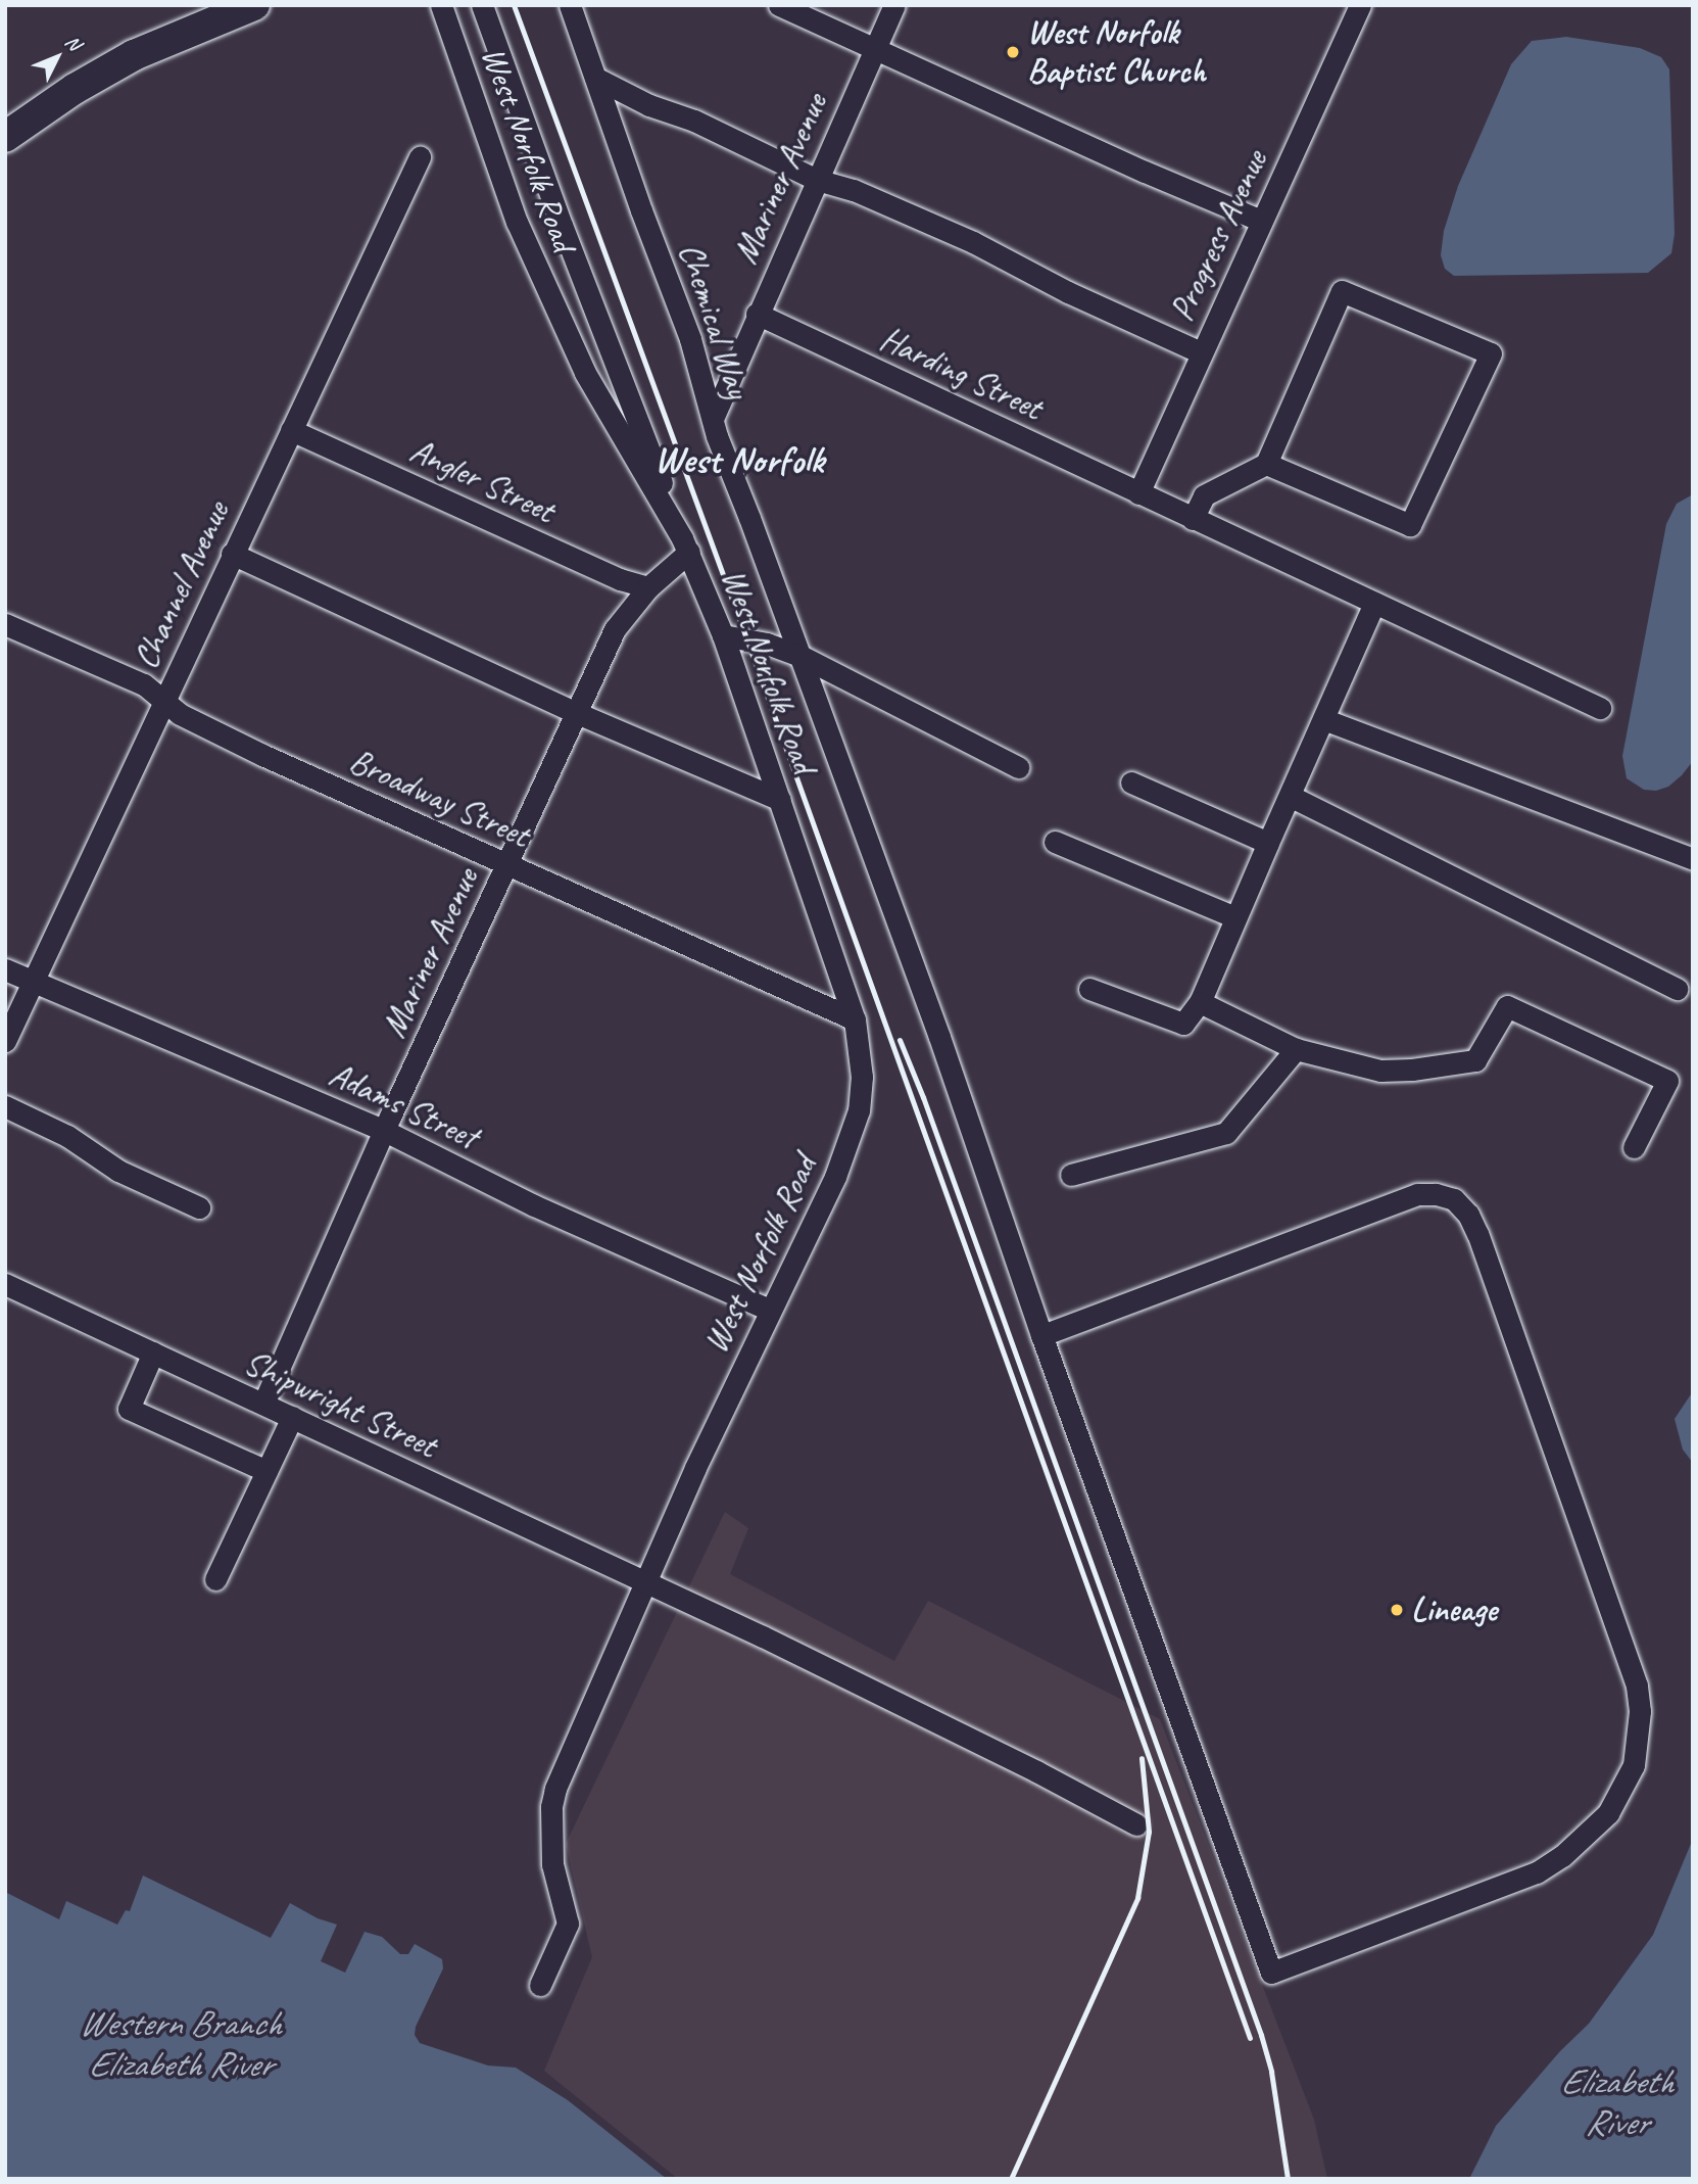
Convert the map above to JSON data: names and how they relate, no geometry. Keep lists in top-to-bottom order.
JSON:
{
  "streets": {
    "street": [
      "West Norfolk Road",
      "Mariner Avenue",
      "Progress Avenue",
      "Chemical Way",
      "Harding Street",
      "Angler Street",
      "Channel Avenue",
      "Broadway Street",
      "Adams Street",
      "Shipwright Street"
    ]
  },
  "crossings": [
    ["West Norfolk Road", "Mariner Avenue"],
    ["West Norfolk Road", "Broadway Street"],
    ["West Norfolk Road", "Adams Street"],
    ["West Norfolk Road", "Shipwright Street"],
    ["Mariner Avenue", "Chemical Way"],
    ["Mariner Avenue", "Harding Street"],
    ["Mariner Avenue", "Angler Street"],
    ["Mariner Avenue", "Broadway Street"],
    ["Mariner Avenue", "Adams Street"],
    ["Mariner Avenue", "Shipwright Street"],
    ["Progress Avenue", "Harding Street"],
    ["Angler Street", "Channel Avenue"],
    ["Channel Avenue", "Broadway Street"],
    ["Channel Avenue", "Adams Street"]
  ],
  "districts": ["West Norfolk"],
  "water": ["Western Branch Elizabeth River", "Elizabeth River"],
  "places": ["West Norfolk Baptist Church", "Lineage"],
  "north": "top right"
}
